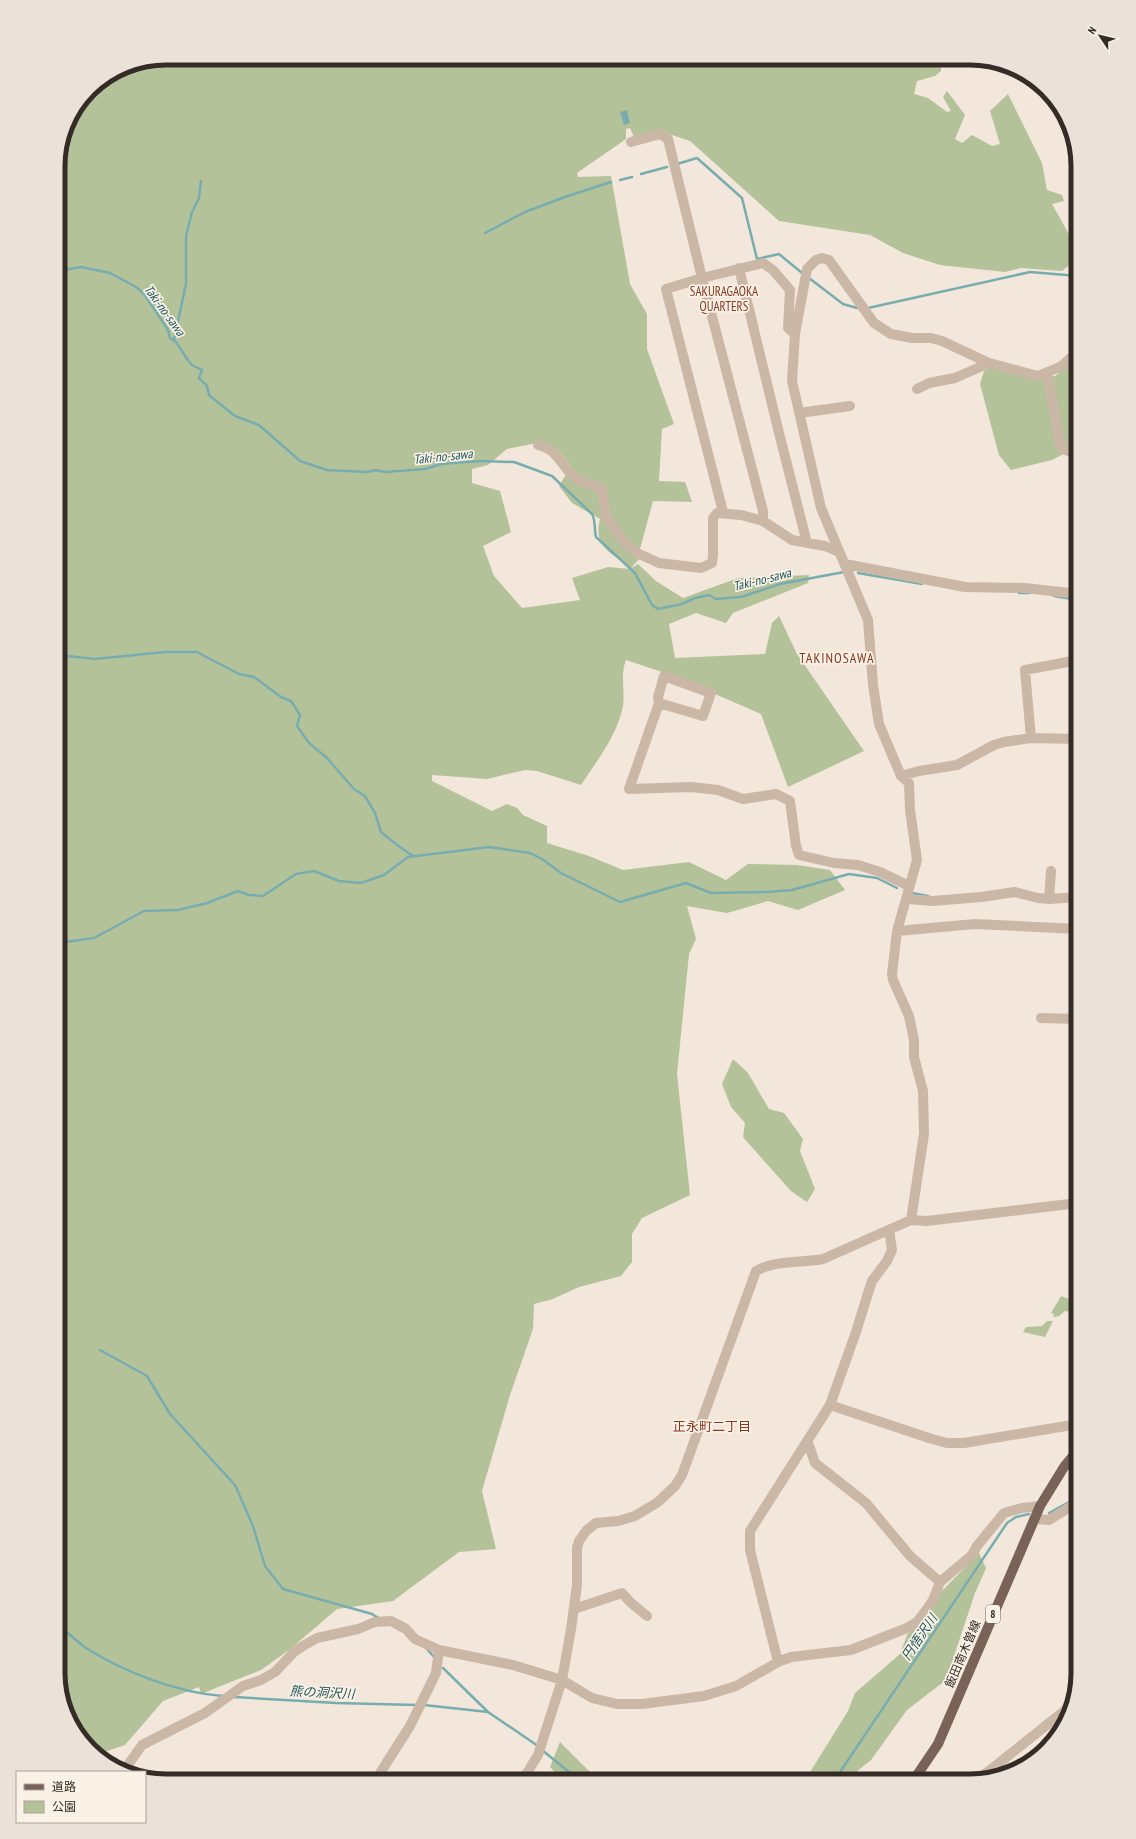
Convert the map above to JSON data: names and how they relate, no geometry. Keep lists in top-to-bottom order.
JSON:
{
  "streets": {
    "main road": ["8", "飯田南木曽線"]
  },
  "districts": ["SAKURAGAOKA QUARTERS", "TAKINOSAWA", "正永町二丁目"],
  "water": ["Taki-no-sawa", "円悟沢川", "熊の洞沢川"],
  "legend": ["道路", "公園"],
  "north": "top left"
}
